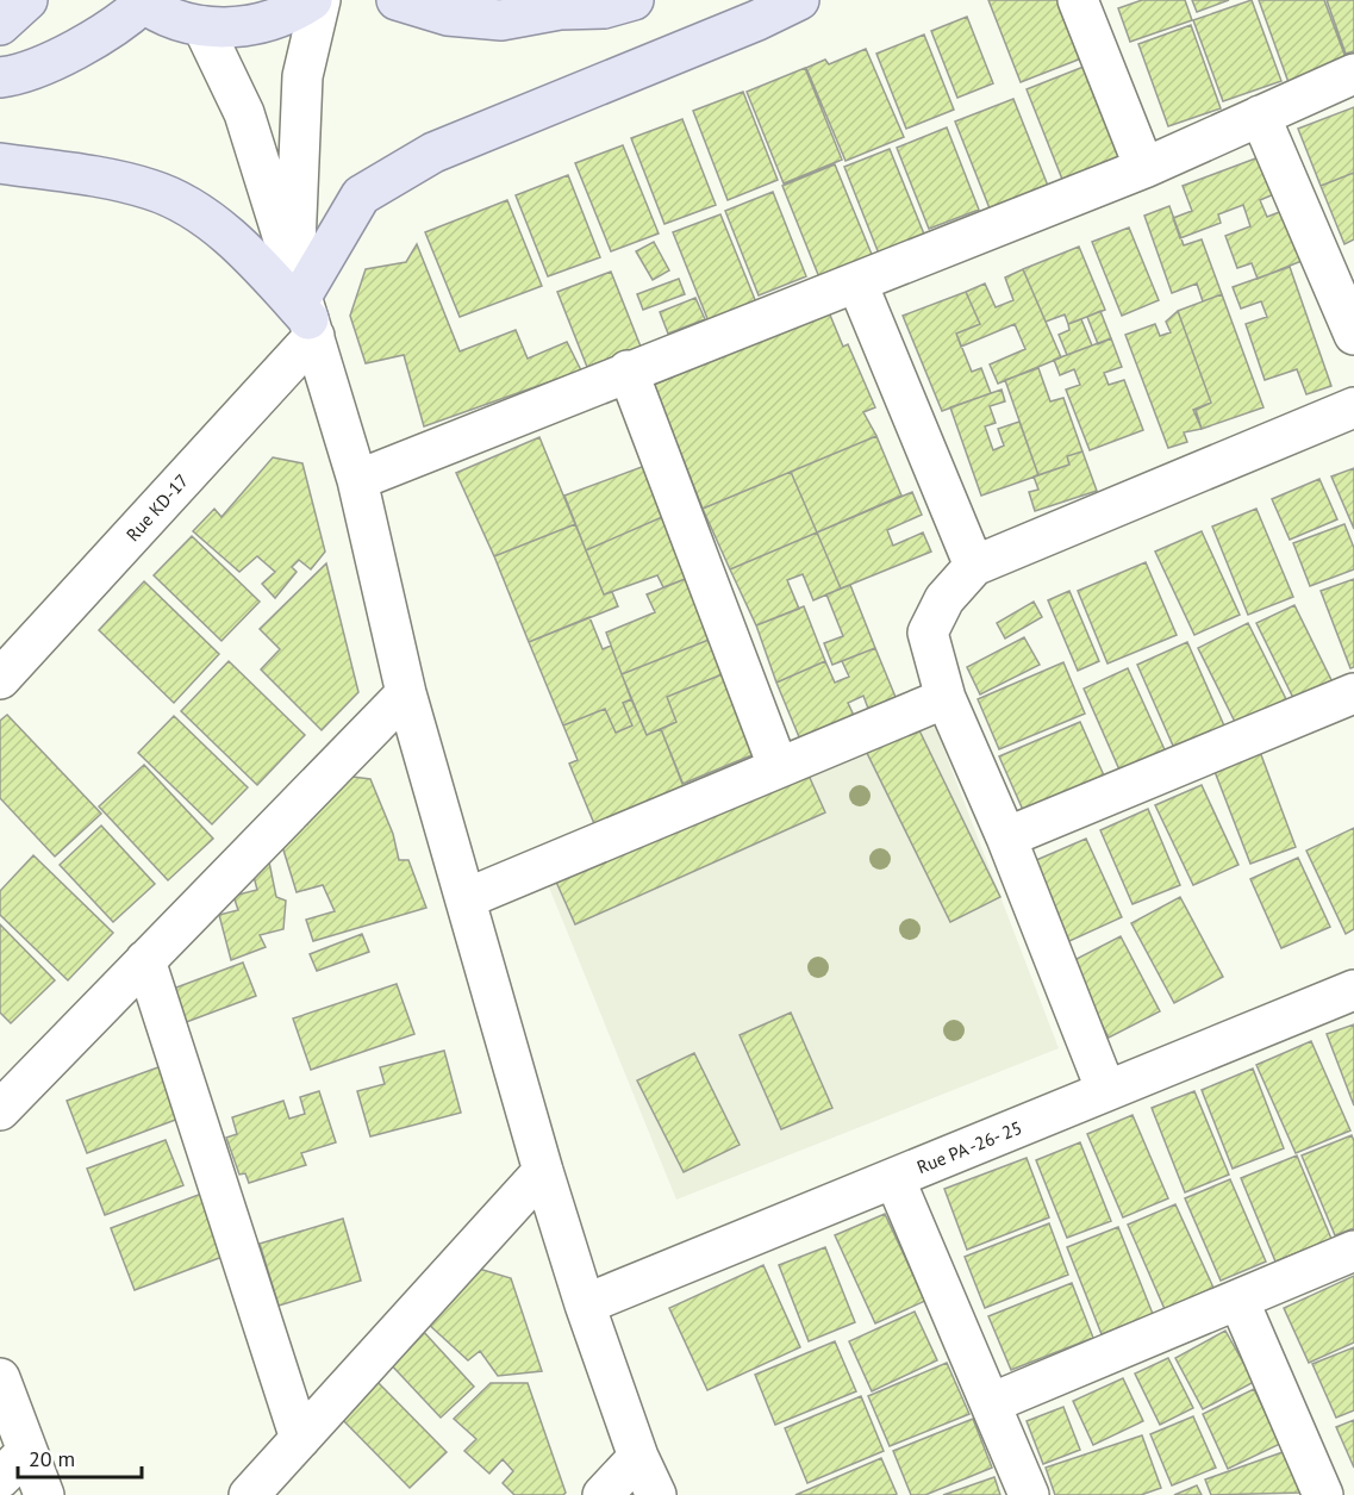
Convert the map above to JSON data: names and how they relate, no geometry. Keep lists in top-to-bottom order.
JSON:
{
  "streets": {
    "street": ["Rue KD-17", "Rue PA -26- 25"]
  },
  "scale_bar": "20 m"
}
